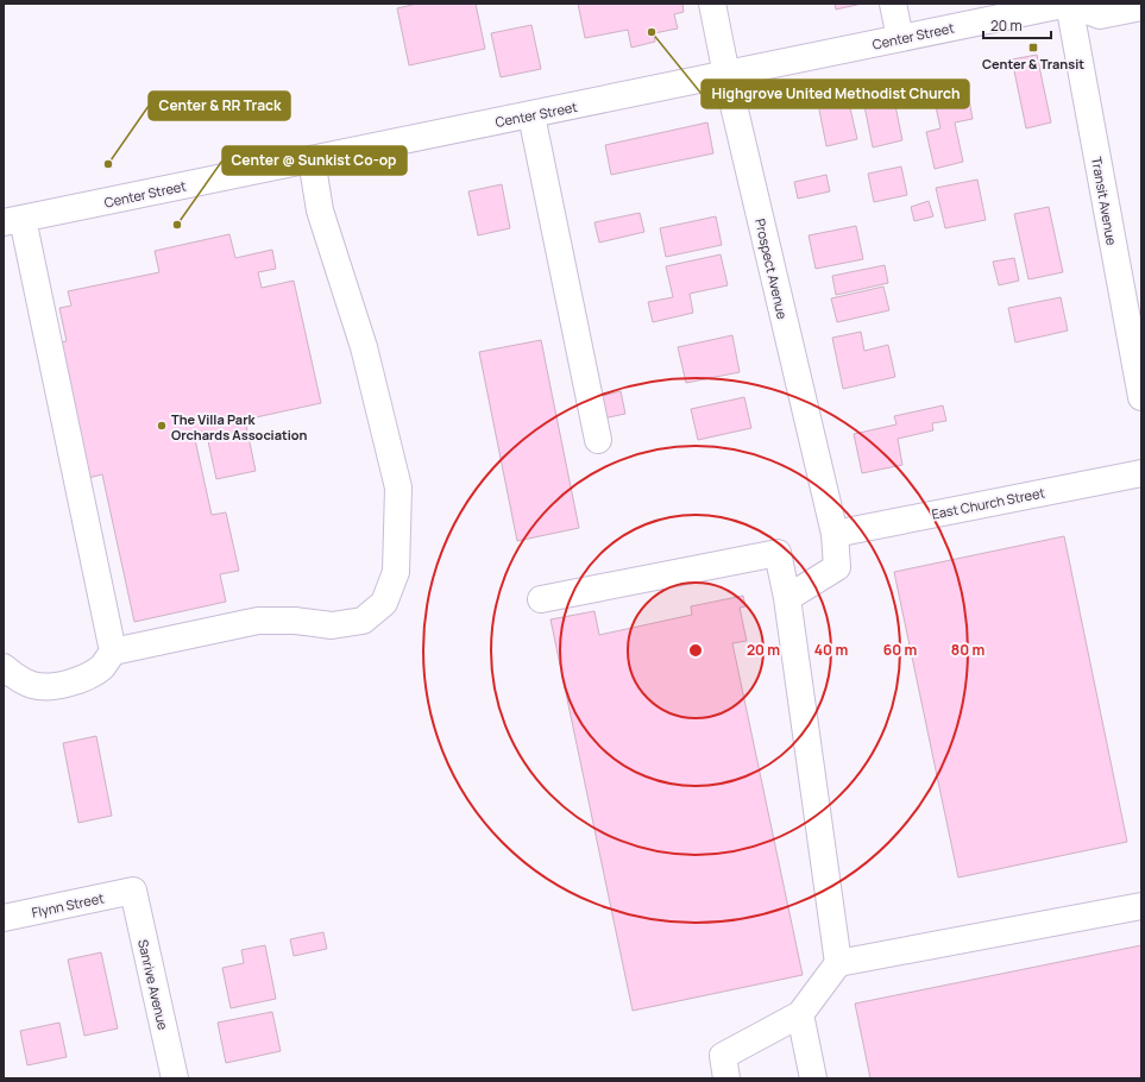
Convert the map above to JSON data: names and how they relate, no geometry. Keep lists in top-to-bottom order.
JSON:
{
  "streets": {
    "street": [
      "Center Street",
      "Transit Avenue",
      "Prospect Avenue",
      "East Church Street",
      "Flynn Street",
      "Sanrive Avenue"
    ]
  },
  "crossings": [
    ["Center Street", "Transit Avenue"],
    ["Center Street", "Prospect Avenue"],
    ["Prospect Avenue", "East Church Street"],
    ["Flynn Street", "Sanrive Avenue"]
  ],
  "places": {
    "other": [
      "Highgrove United Methodist Church",
      "Center & RR Track",
      "Center @ Sunkist Co-op",
      "The Villa Park Orchards Association"
    ],
    "transit": ["Center & Transit"]
  },
  "scale_bar": "20 m",
  "rings": [
    "20 m",
    "40 m",
    "60 m",
    "80 m"
  ]
}
